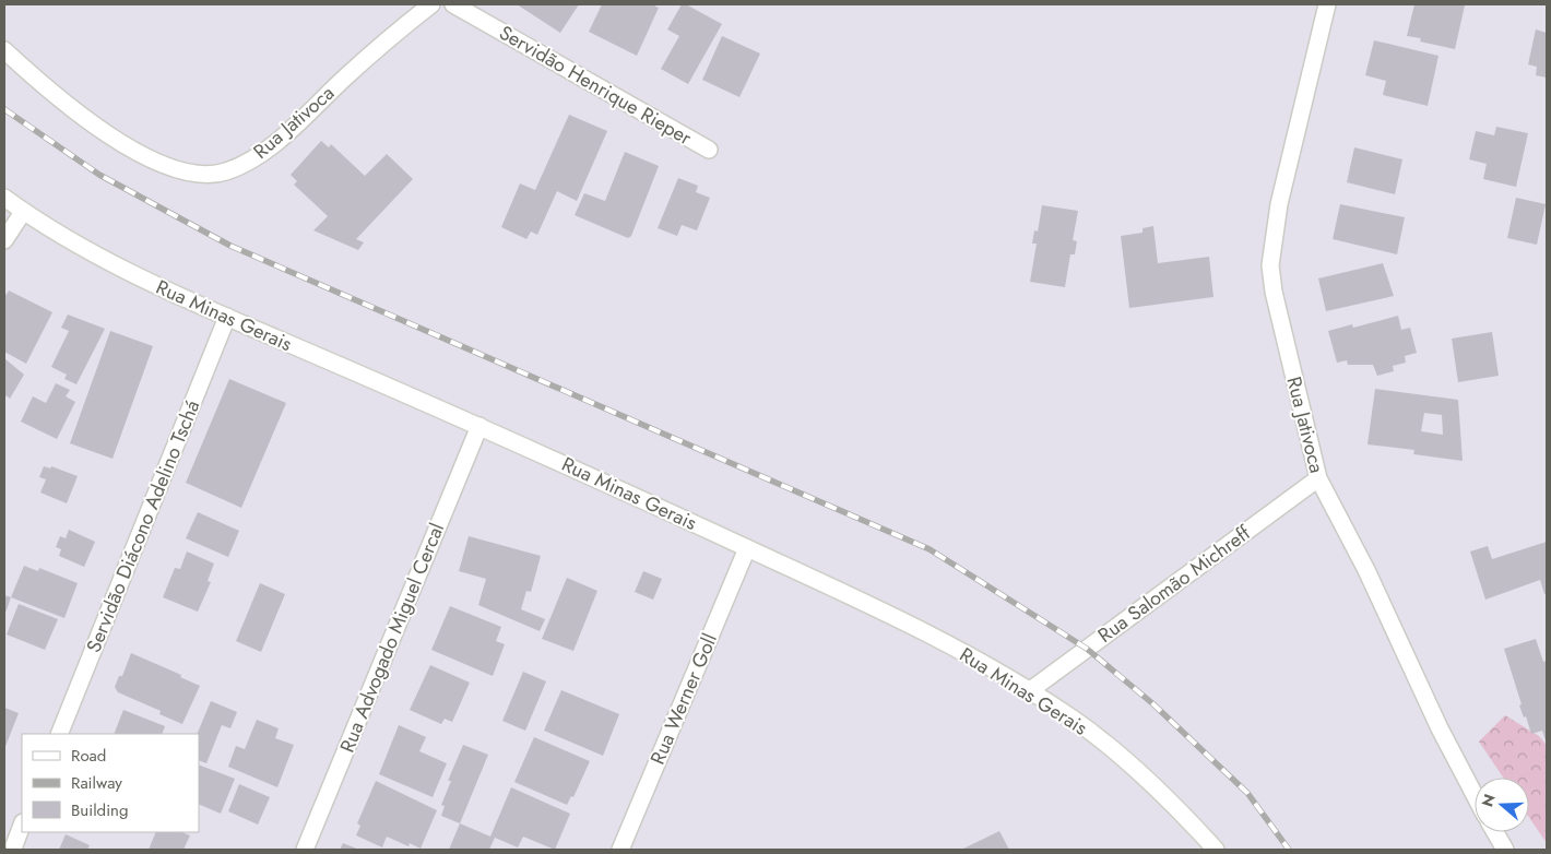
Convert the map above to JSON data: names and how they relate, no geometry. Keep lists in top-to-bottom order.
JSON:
{
  "streets": {
    "street": [
      "Servidão Henrique Rieper",
      "Rua Jativoca",
      "Rua Minas Gerais",
      "Servidão Diácono Adelino Tschá",
      "Rua Salomão Michreff",
      "Rua Advogado Miguel Cercal",
      "Rua Werner Goll"
    ]
  },
  "crossings": [
    ["Rua Jativoca", "Rua Salomão Michreff"],
    ["Rua Minas Gerais", "Servidão Diácono Adelino Tschá"],
    ["Rua Minas Gerais", "Rua Salomão Michreff"],
    ["Rua Minas Gerais", "Rua Advogado Miguel Cercal"],
    ["Rua Minas Gerais", "Rua Werner Goll"]
  ],
  "legend": ["Road", "Railway", "Building"],
  "north": "left"
}
